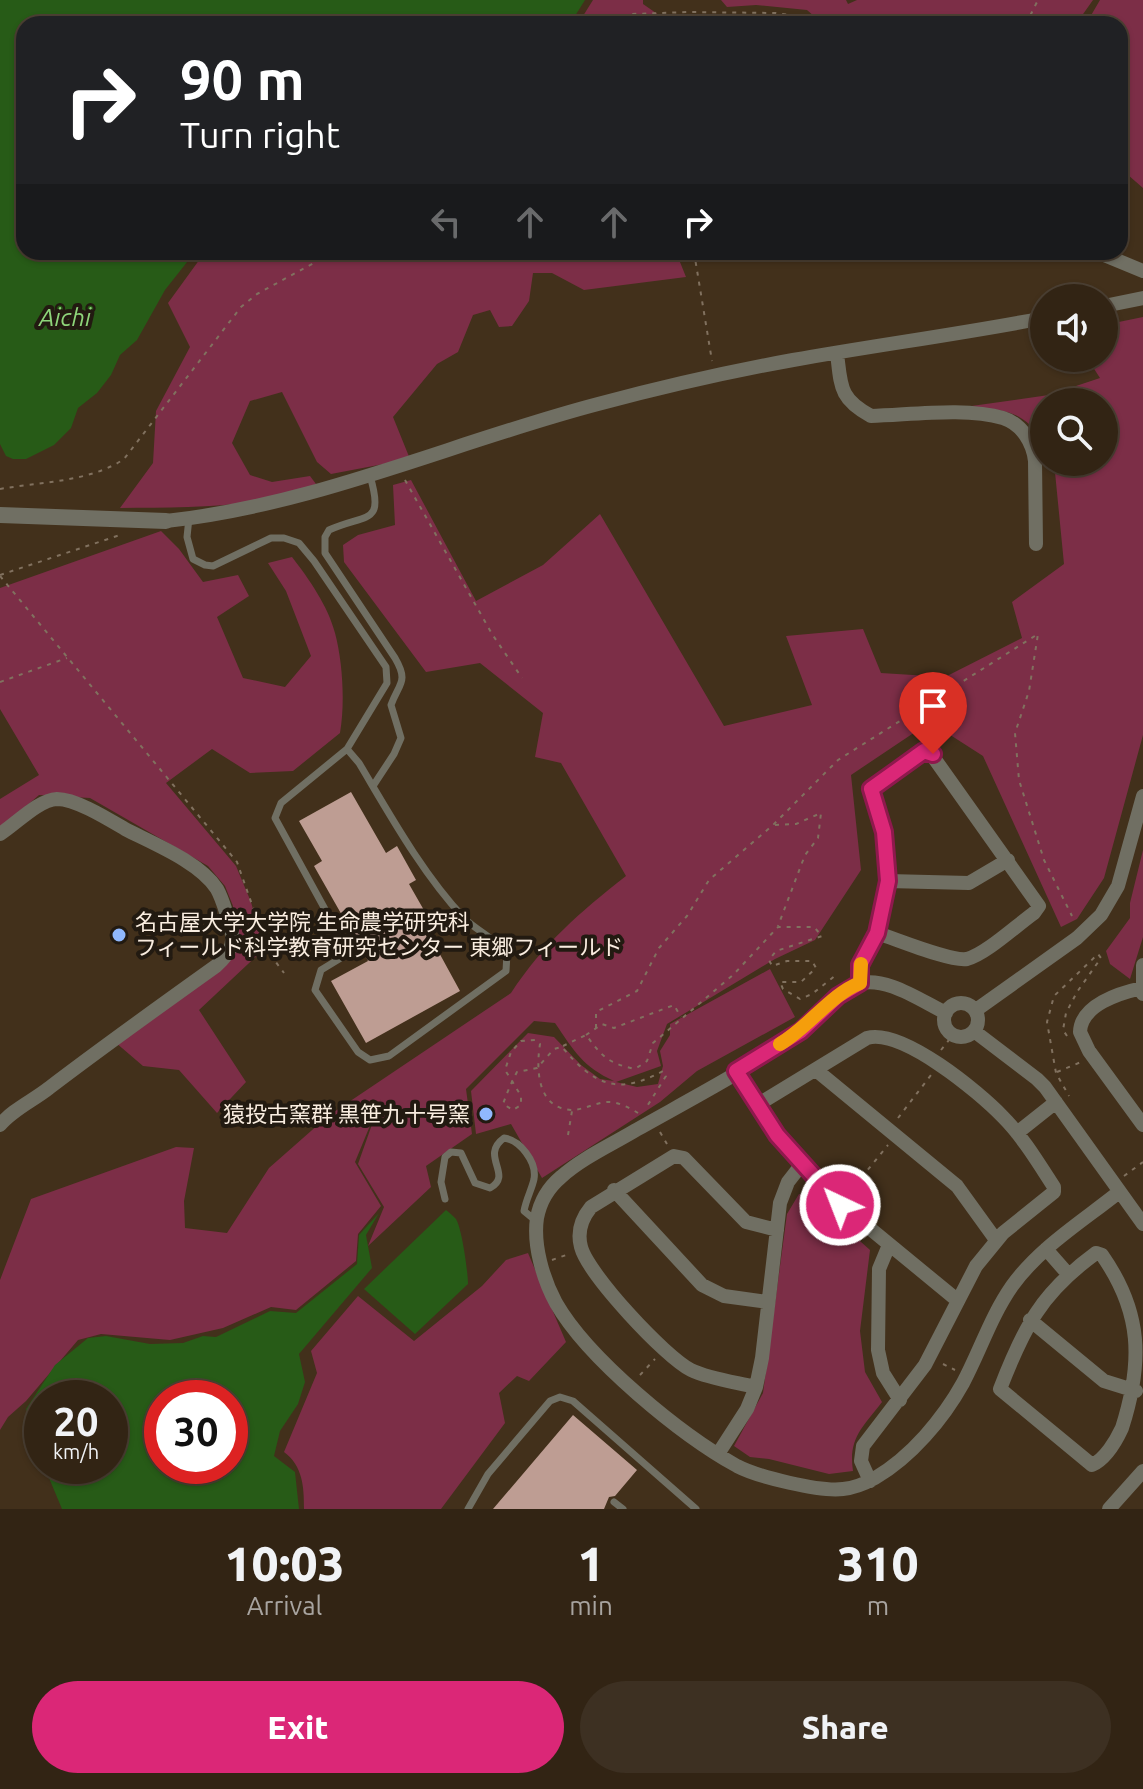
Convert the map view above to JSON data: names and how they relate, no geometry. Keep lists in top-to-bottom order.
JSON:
{
  "water": ["Aichi"],
  "places": ["名古屋大学大学院 生命農学研究科 フィールド科学教育研究センター 東郷フィールド", "猿投古窯群 黒笹九十号窯"],
  "page": {
    "turn": ["90 m", "Turn right"],
    "speed": "20 km/h",
    "limit": "30",
    "eta": [
      "10:03",
      "Arrival",
      "1",
      "min",
      "310",
      "m"
    ],
    "buttons": ["Exit", "Share"]
  }
}
